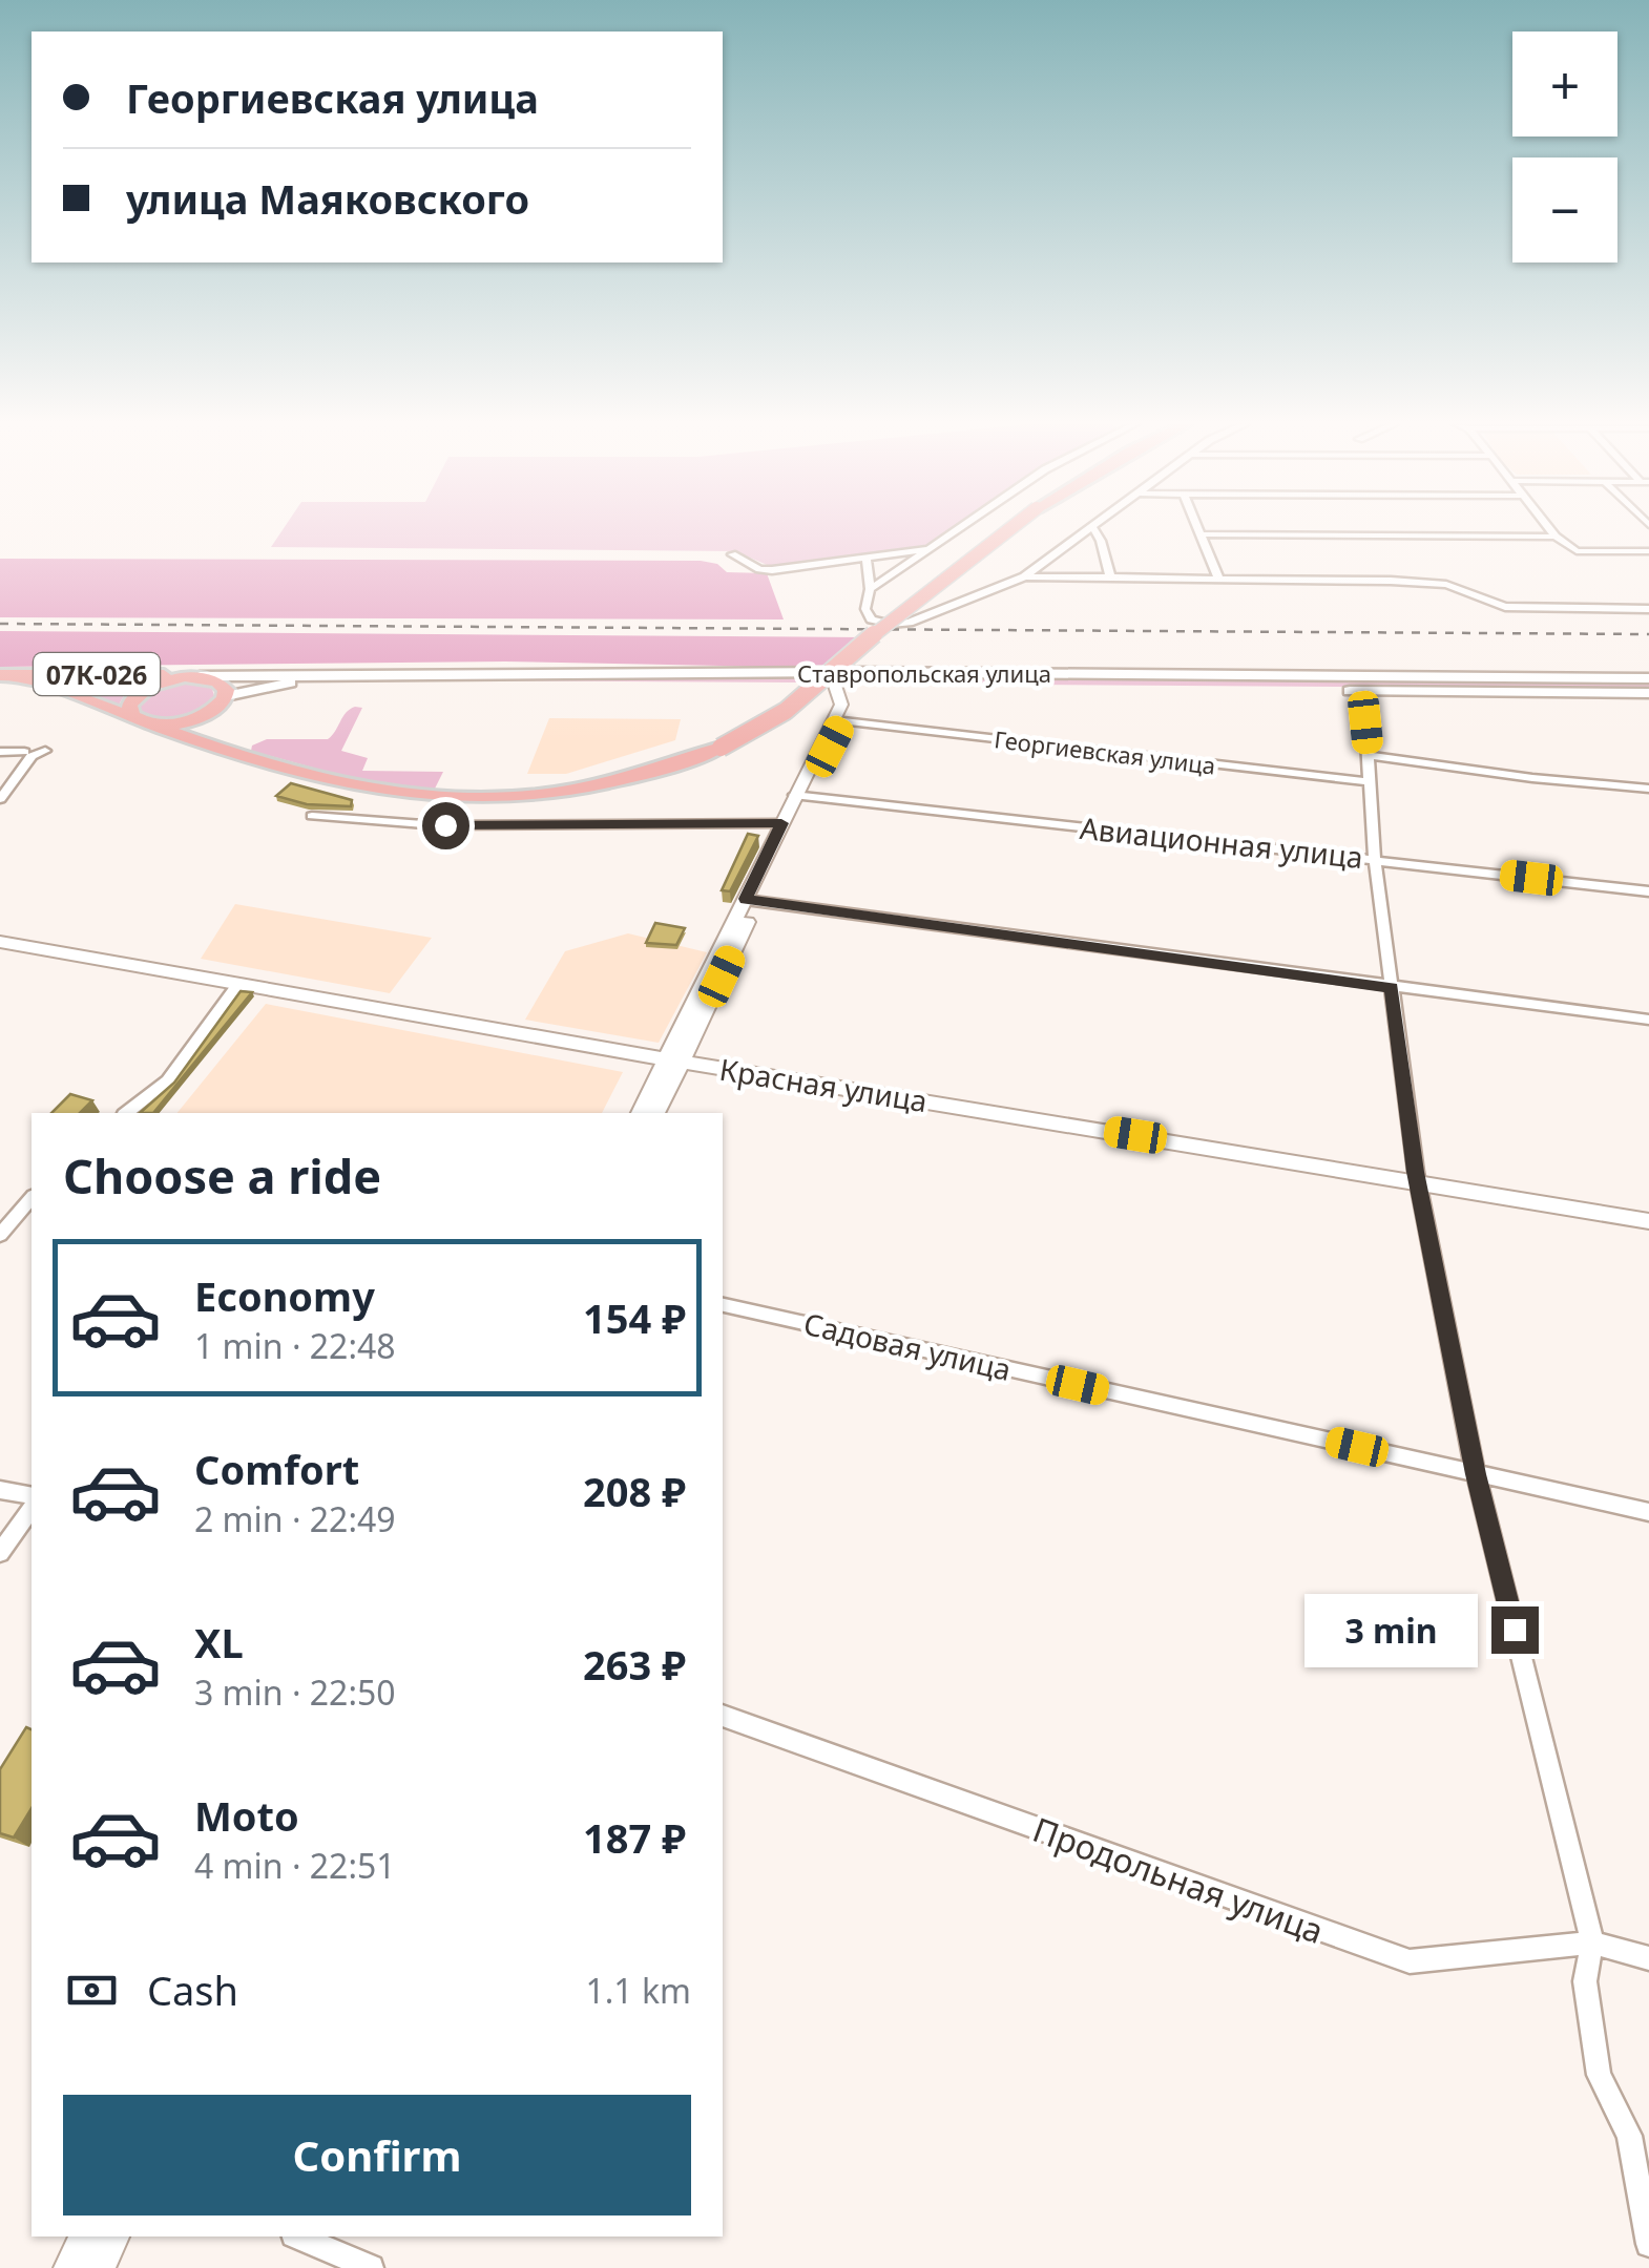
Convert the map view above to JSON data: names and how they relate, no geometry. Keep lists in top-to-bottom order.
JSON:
{
  "streets": {
    "main road": ["Ставропольская улица", "07К-026"],
    "street": [
      "Георгиевская улица",
      "Авиационная улица",
      "Красная улица",
      "Садовая улица",
      "Продольная улица"
    ]
  },
  "crossings": [
    ["Ставропольская улица", "07К-026"]
  ],
  "page": {
    "map_buttons": ["+", "−"],
    "banner": ["Георгиевская улица", "улица Маяковского"],
    "heading": "Choose a ride",
    "list": [
      {
        "name": "Economy",
        "note": "1 min · 22:48",
        "value": "154 ₽"
      },
      {
        "name": "Comfort",
        "note": "2 min · 22:49",
        "value": "208 ₽"
      },
      {
        "name": "XL",
        "note": "3 min · 22:50",
        "value": "263 ₽"
      },
      {
        "name": "Moto",
        "note": "4 min · 22:51",
        "value": "187 ₽"
      }
    ],
    "bubble": "3 min",
    "pay": ["Cash", "1.1 km"],
    "buttons": "Confirm"
  }
}
